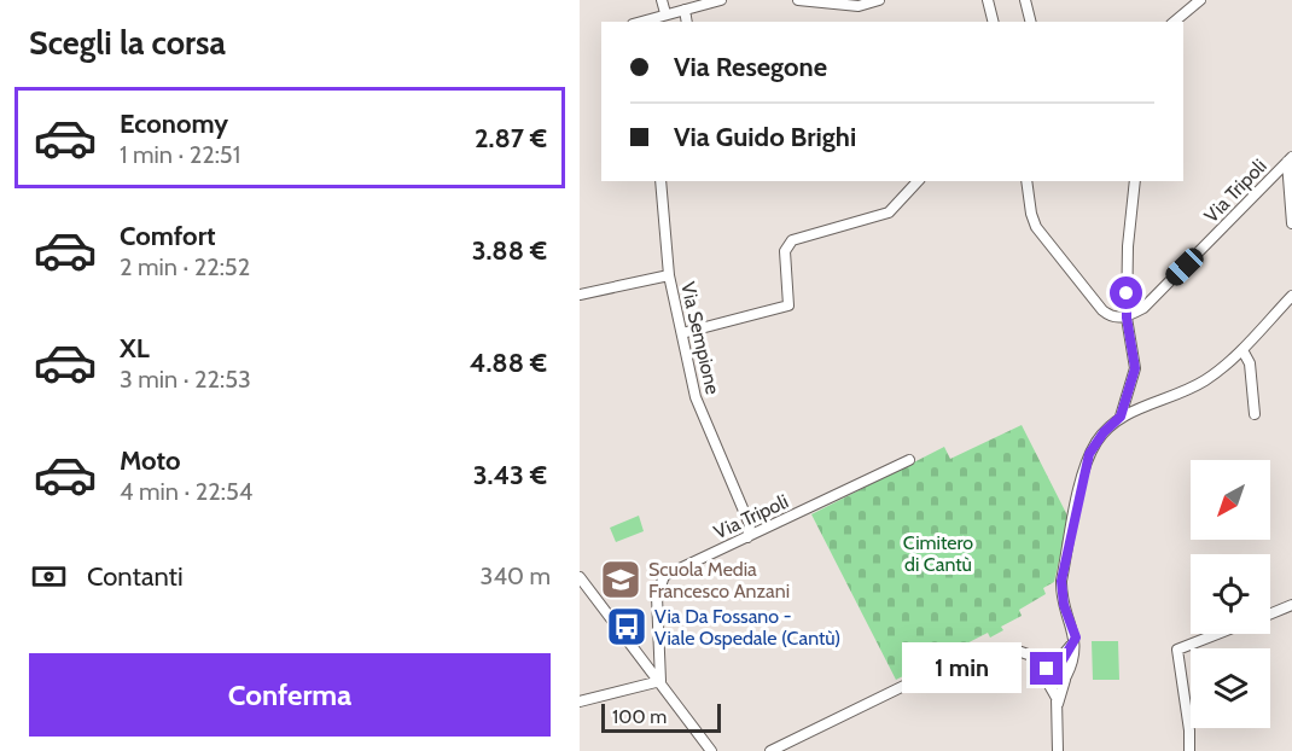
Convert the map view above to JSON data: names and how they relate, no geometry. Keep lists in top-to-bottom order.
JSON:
{
  "streets": {
    "street": ["Via Tripoli", "Via Sempione"]
  },
  "crossings": [
    ["Via Tripoli", "Via Sempione"]
  ],
  "parks": ["Cimitero di Cantù"],
  "places": {
    "school or university": ["Scuola Media Francesco Anzani"],
    "bus stop": ["Via Da Fossano - Viale Ospedale (Cantù)"]
  },
  "scale_bar": "100 m",
  "north": "bottom left",
  "page": {
    "heading": "Scegli la corsa",
    "banner": ["Via Resegone", "Via Guido Brighi"],
    "list": [
      {
        "name": "Economy",
        "note": "1 min · 22:51",
        "value": "2.87 €"
      },
      {
        "name": "Comfort",
        "note": "2 min · 22:52",
        "value": "3.88 €"
      },
      {
        "name": "XL",
        "note": "3 min · 22:53",
        "value": "4.88 €"
      },
      {
        "name": "Moto",
        "note": "4 min · 22:54",
        "value": "3.43 €"
      }
    ],
    "pay": ["Contanti", "340 m"],
    "buttons": "Conferma",
    "bubble": "1 min",
    "scale": "100 m"
  }
}
